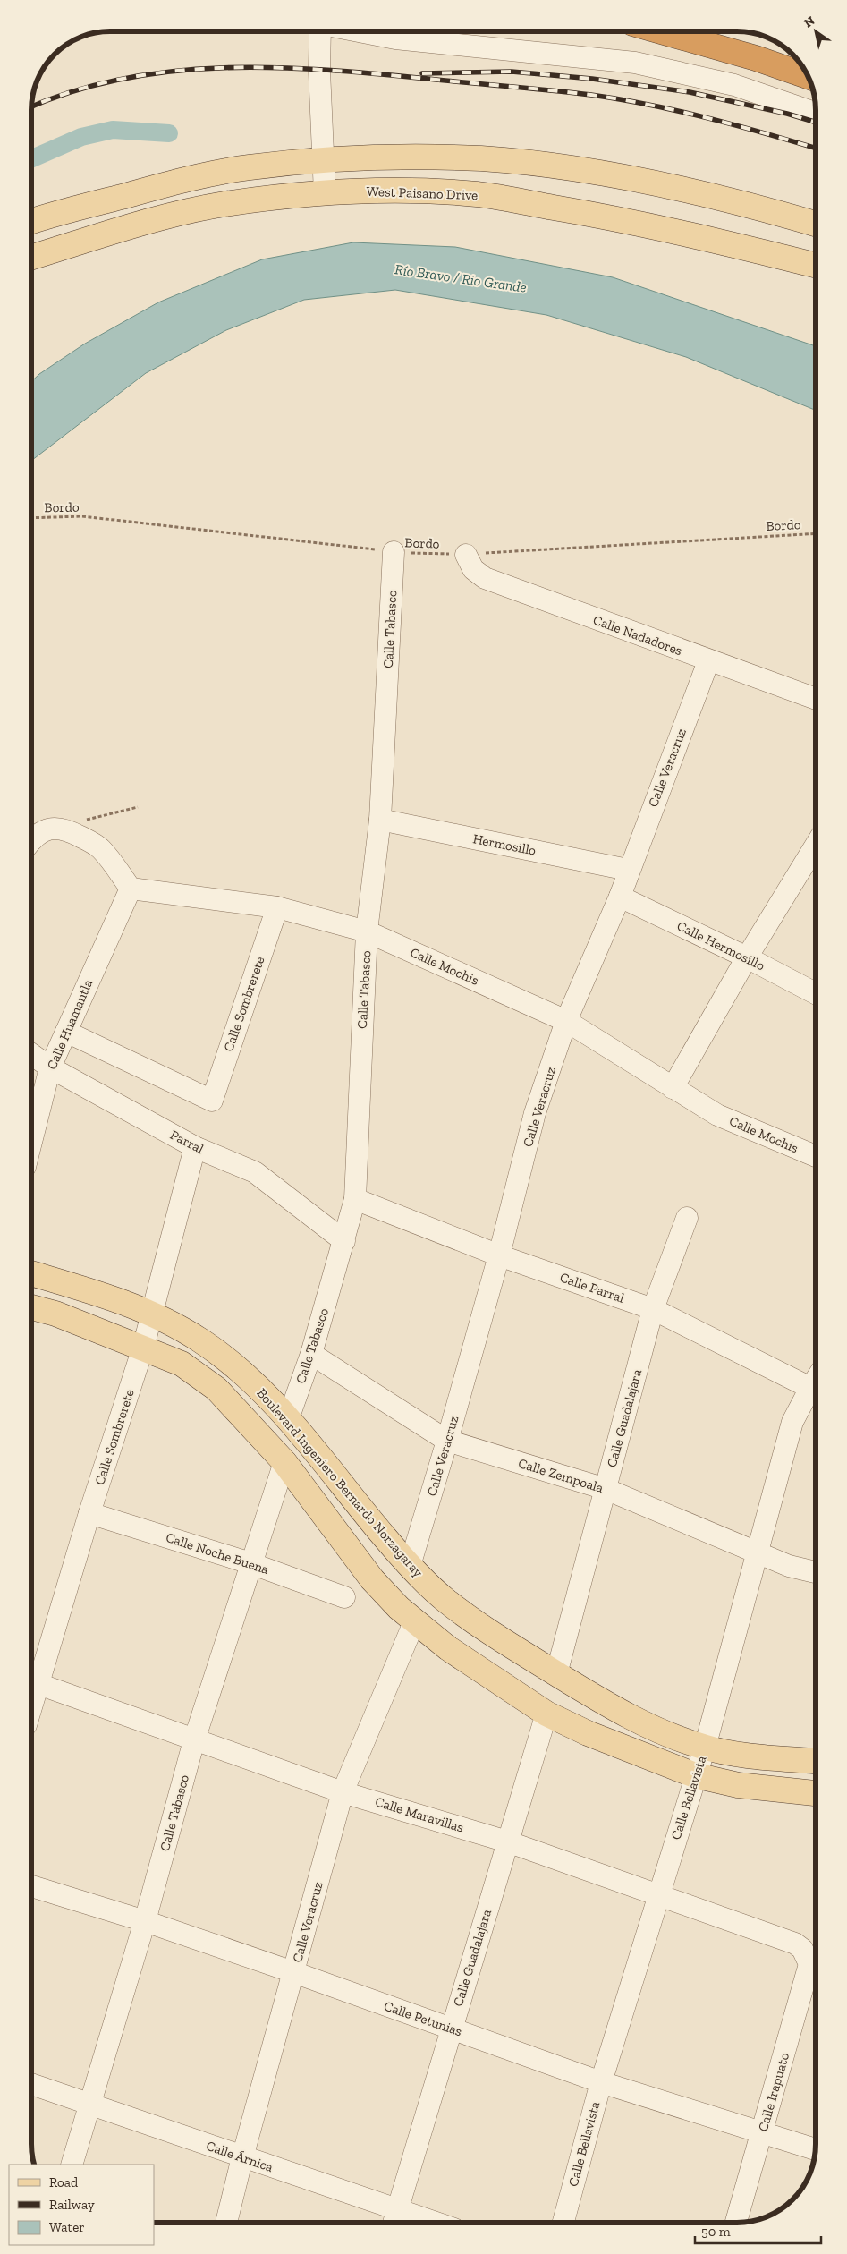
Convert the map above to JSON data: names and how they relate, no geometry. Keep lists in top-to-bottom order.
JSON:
{
  "streets": {
    "main road": ["West Paisano Drive", "Boulevard Ingeniero Bernardo Norzagaray"],
    "street": [
      "Calle Tabasco",
      "Calle Nadadores",
      "Calle Veracruz",
      "Hermosillo",
      "Calle Hermosillo",
      "Calle Mochis",
      "Calle Sombrerete",
      "Calle Huamantla",
      "Parral",
      "Calle Parral",
      "Calle Guadalajara",
      "Calle Zempoala",
      "Calle Noche Buena",
      "Calle Bellavista",
      "Calle Maravillas",
      "Calle Petunias",
      "Calle Irapuato",
      "Calle Árnica"
    ],
    "path": ["Bordo"]
  },
  "crossings": [
    ["Bordo", "Calle Tabasco"],
    ["Bordo", "Calle Nadadores"],
    ["Calle Tabasco", "Hermosillo"],
    ["Calle Tabasco", "Calle Mochis"],
    ["Calle Tabasco", "Parral"],
    ["Calle Tabasco", "Calle Parral"],
    ["Calle Tabasco", "Calle Zempoala"],
    ["Calle Tabasco", "Boulevard Ingeniero Bernardo Norzagaray"],
    ["Calle Tabasco", "Calle Noche Buena"],
    ["Calle Tabasco", "Calle Maravillas"],
    ["Calle Tabasco", "Calle Petunias"],
    ["Calle Tabasco", "Calle Árnica"],
    ["Calle Nadadores", "Calle Veracruz"],
    ["Calle Veracruz", "Hermosillo"],
    ["Calle Veracruz", "Calle Hermosillo"],
    ["Calle Veracruz", "Calle Mochis"],
    ["Calle Veracruz", "Calle Parral"],
    ["Calle Veracruz", "Calle Zempoala"],
    ["Calle Veracruz", "Boulevard Ingeniero Bernardo Norzagaray"],
    ["Calle Veracruz", "Calle Maravillas"],
    ["Calle Veracruz", "Calle Petunias"],
    ["Calle Veracruz", "Calle Árnica"],
    ["Calle Mochis", "Calle Sombrerete"],
    ["Calle Mochis", "Calle Huamantla"],
    ["Calle Sombrerete", "Calle Huamantla"],
    ["Calle Sombrerete", "Parral"],
    ["Calle Sombrerete", "Boulevard Ingeniero Bernardo Norzagaray"],
    ["Calle Sombrerete", "Calle Noche Buena"],
    ["Calle Sombrerete", "Calle Maravillas"],
    ["Calle Huamantla", "Parral"],
    ["Calle Parral", "Calle Guadalajara"],
    ["Calle Guadalajara", "Calle Zempoala"],
    ["Calle Guadalajara", "Boulevard Ingeniero Bernardo Norzagaray"],
    ["Calle Guadalajara", "Calle Maravillas"],
    ["Calle Guadalajara", "Calle Petunias"],
    ["Calle Guadalajara", "Calle Árnica"],
    ["Calle Zempoala", "Calle Bellavista"],
    ["Boulevard Ingeniero Bernardo Norzagaray", "Calle Bellavista"],
    ["Calle Bellavista", "Calle Maravillas"],
    ["Calle Bellavista", "Calle Petunias"],
    ["Calle Maravillas", "Calle Irapuato"],
    ["Calle Petunias", "Calle Irapuato"]
  ],
  "water": ["Río Bravo / Rio Grande"],
  "legend": ["Road", "Railway", "Water"],
  "scale_bar": "50 m",
  "north": "top left"
}
